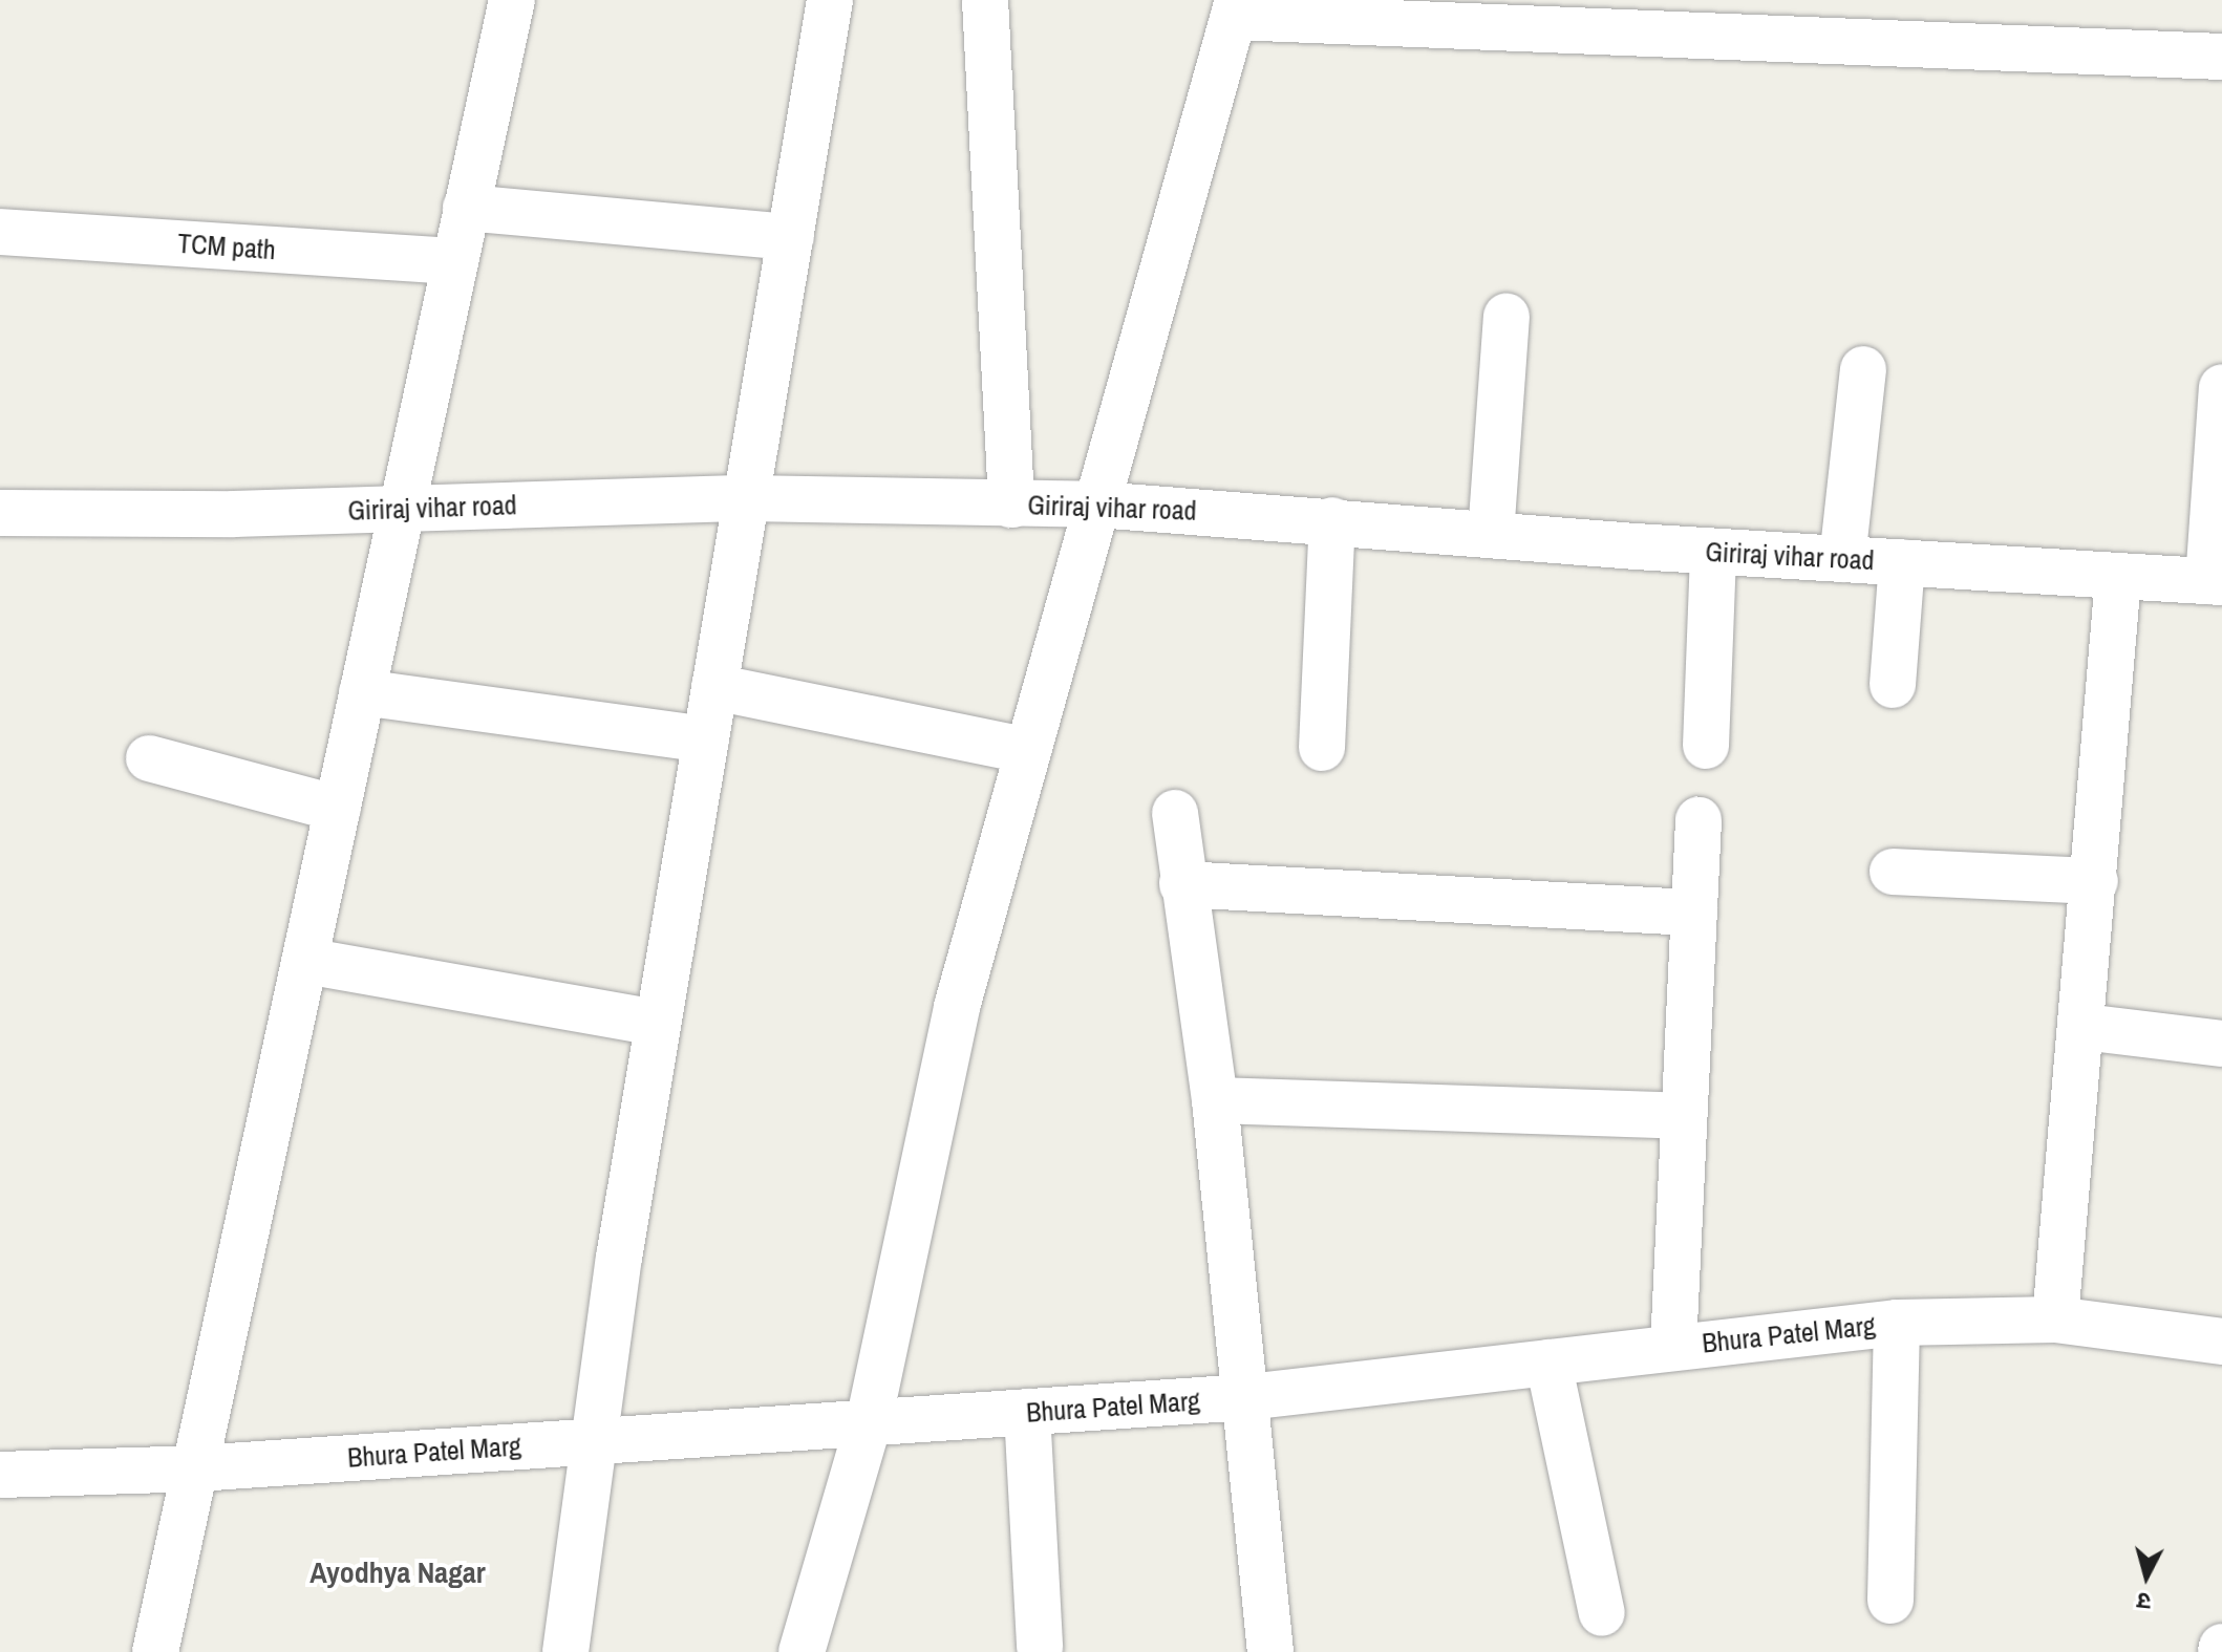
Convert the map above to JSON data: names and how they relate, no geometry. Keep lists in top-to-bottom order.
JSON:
{
  "streets": {
    "street": ["TCM path", "Giriraj vihar road", "Bhura Patel Marg"]
  },
  "districts": ["Ayodhya Nagar"],
  "north": "bottom"
}
